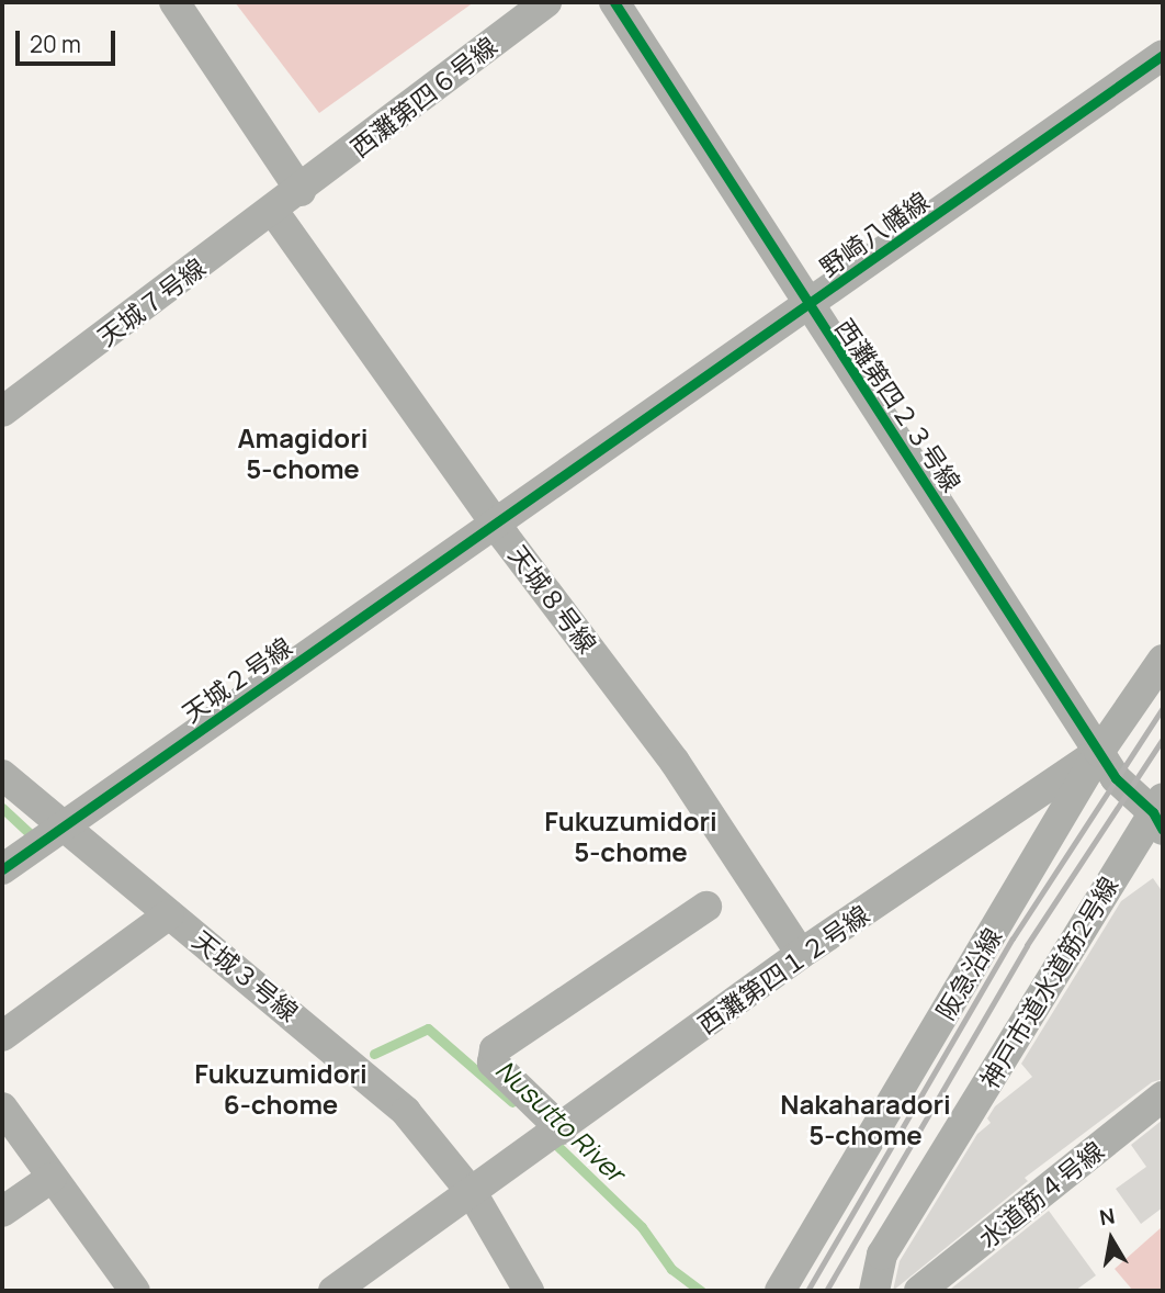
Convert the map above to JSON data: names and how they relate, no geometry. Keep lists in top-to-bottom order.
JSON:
{
  "streets": {
    "street": [
      "西灘第四６号線",
      "野崎八幡線",
      "天城７号線",
      "西灘第四２３号線",
      "天城８号線",
      "天城２号線",
      "西灘第四１２号線",
      "阪急沿線",
      "天城３号線",
      "神戸市道水道筋2号線",
      "水道筋４号線"
    ]
  },
  "crossings": [
    ["西灘第四６号線", "天城７号線"],
    ["野崎八幡線", "西灘第四２３号線"],
    ["野崎八幡線", "天城８号線"],
    ["野崎八幡線", "天城２号線"],
    ["天城７号線", "天城８号線"],
    ["西灘第四２３号線", "西灘第四１２号線"],
    ["西灘第四２３号線", "阪急沿線"],
    ["西灘第四２３号線", "神戸市道水道筋2号線"],
    ["天城８号線", "天城２号線"],
    ["天城８号線", "西灘第四１２号線"],
    ["天城２号線", "天城３号線"],
    ["西灘第四１２号線", "阪急沿線"],
    ["西灘第四１２号線", "天城３号線"]
  ],
  "districts": [
    "Amagidori 5-chome",
    "Fukuzumidori 5-chome",
    "Fukuzumidori 6-chome",
    "Nakaharadori 5-chome"
  ],
  "water": ["Nusutto River"],
  "scale_bar": "20 m",
  "north": "top"
}
